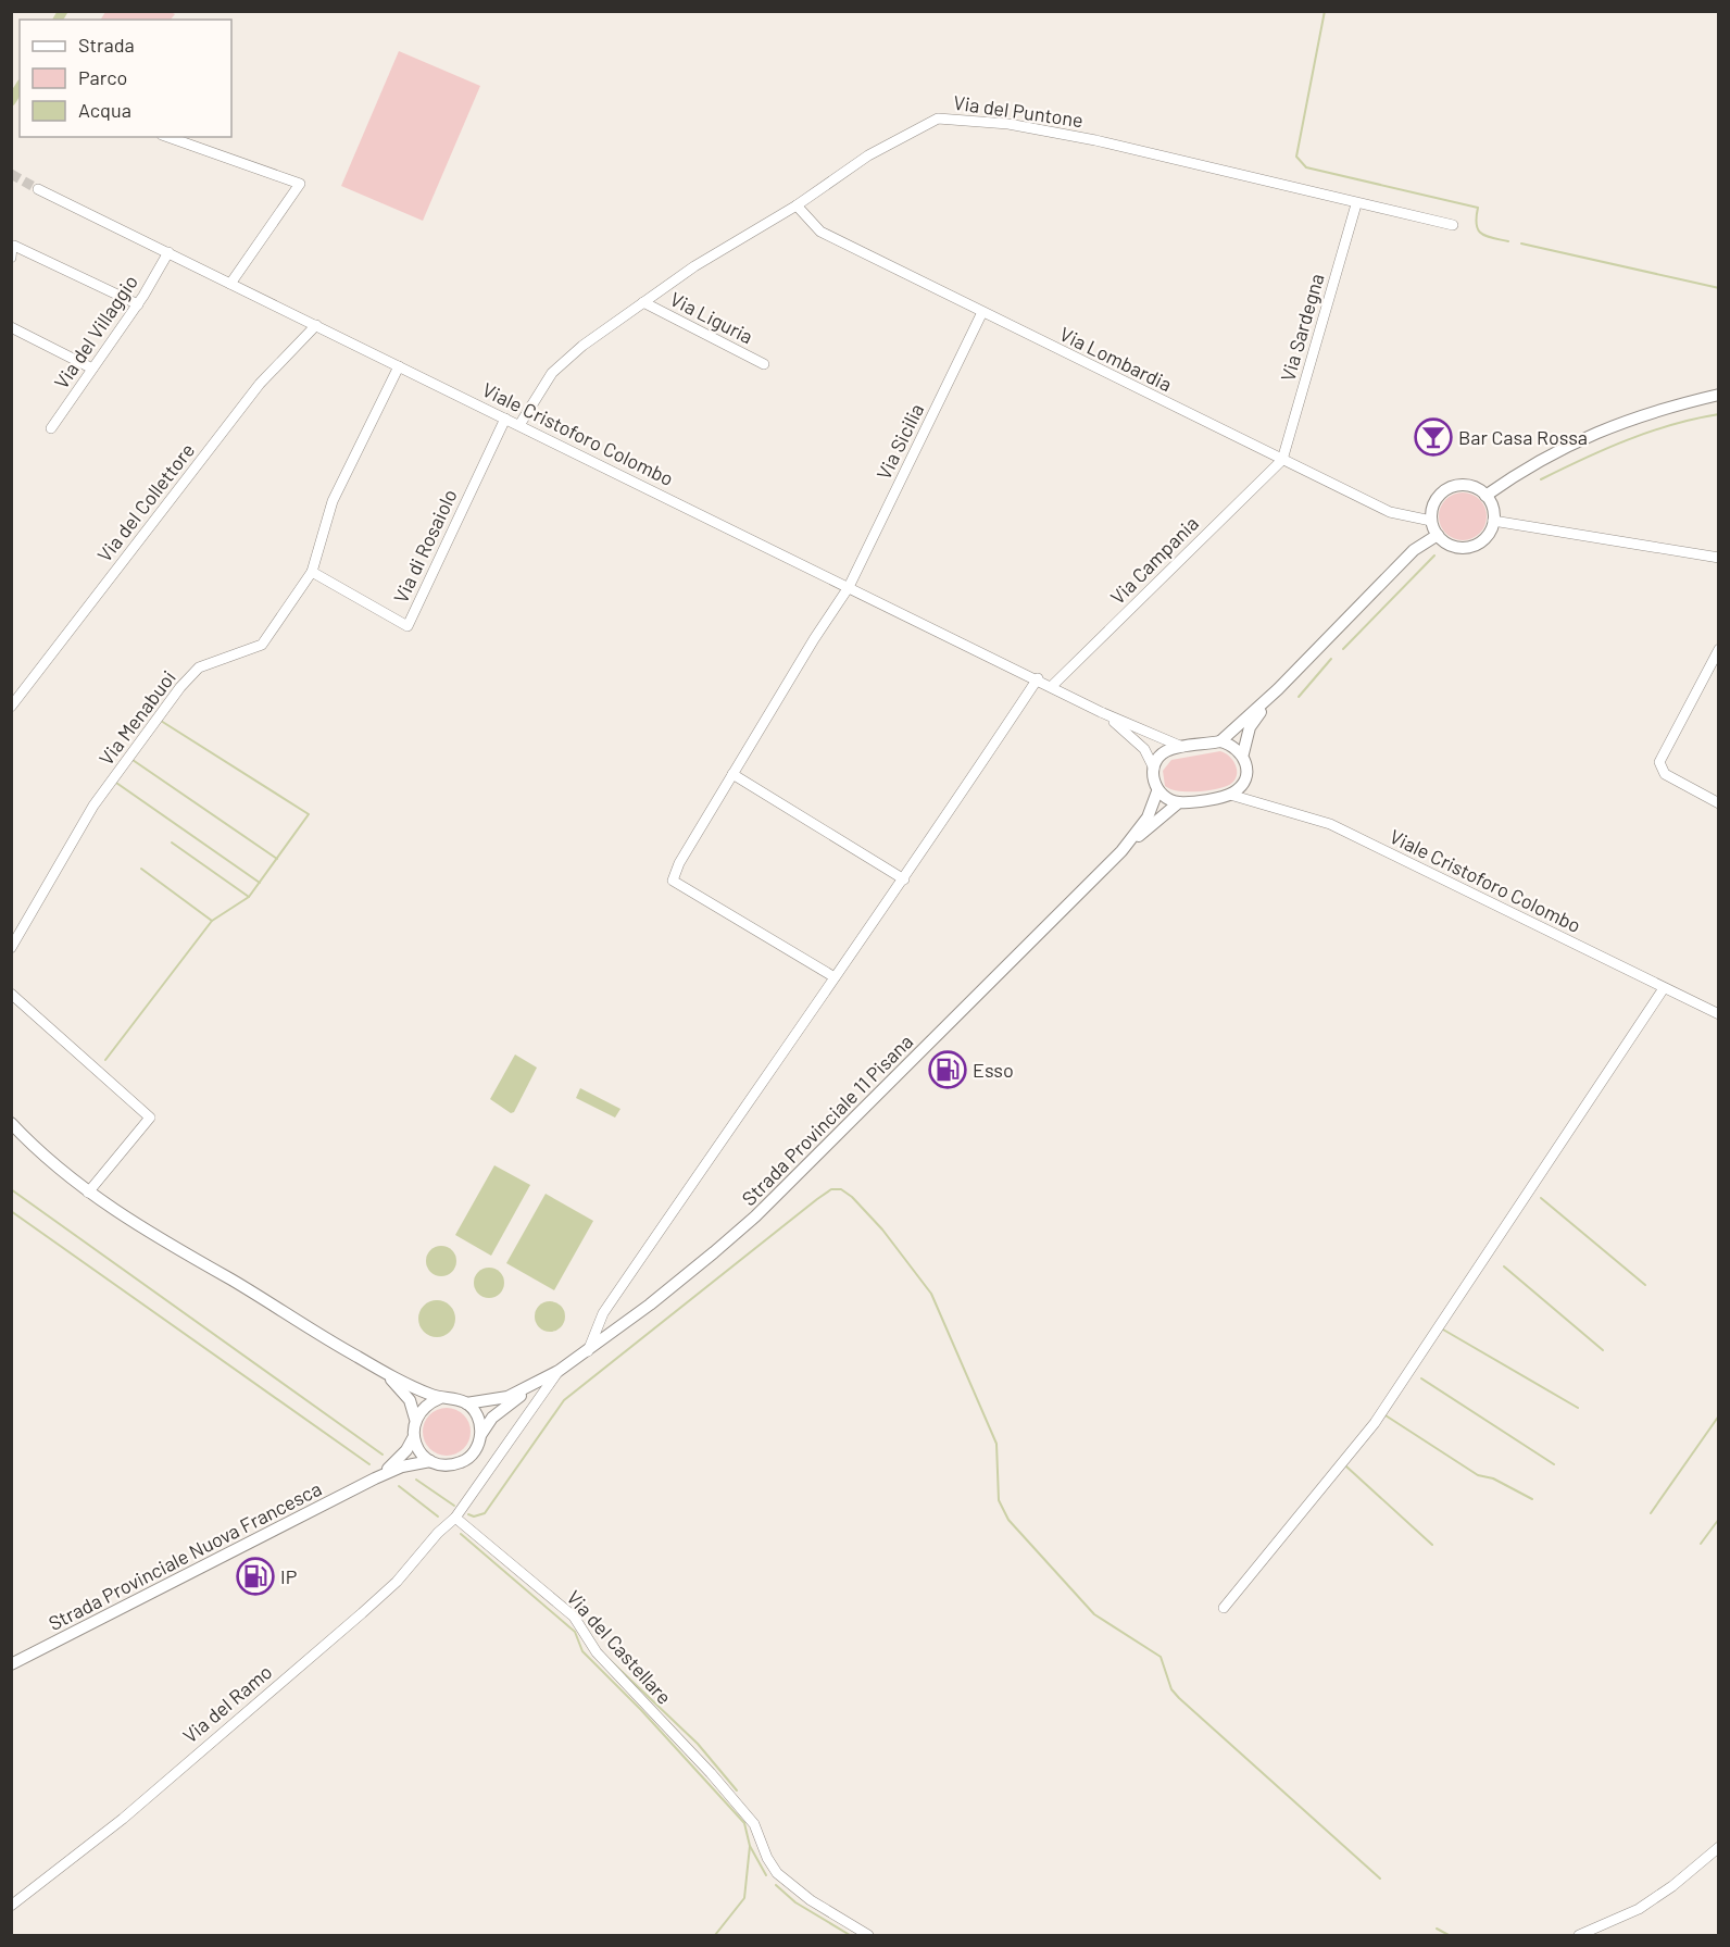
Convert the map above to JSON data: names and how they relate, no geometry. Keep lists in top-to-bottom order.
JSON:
{
  "streets": {
    "main road": ["Strada Provinciale 11 Pisana", "Strada Provinciale Nuova Francesca"],
    "street": [
      "Via del Puntone",
      "Via Liguria",
      "Via Sardegna",
      "Via del Villaggio",
      "Via Lombardia",
      "Viale Cristoforo Colombo",
      "Via Sicilia",
      "Via del Collettore",
      "Via di Rosaiolo",
      "Via Campania",
      "Via Menabuoi",
      "Via del Castellare",
      "Via del Ramo"
    ]
  },
  "crossings": [
    ["Via del Puntone", "Via Liguria"],
    ["Via del Puntone", "Via Sardegna"],
    ["Via del Puntone", "Via Lombardia"],
    ["Via del Puntone", "Viale Cristoforo Colombo"],
    ["Via Sardegna", "Via Lombardia"],
    ["Via Sardegna", "Via Campania"],
    ["Via del Villaggio", "Viale Cristoforo Colombo"],
    ["Via Lombardia", "Via Sicilia"],
    ["Via Lombardia", "Via Campania"],
    ["Viale Cristoforo Colombo", "Via Sicilia"],
    ["Viale Cristoforo Colombo", "Via del Collettore"],
    ["Viale Cristoforo Colombo", "Via di Rosaiolo"],
    ["Viale Cristoforo Colombo", "Via Campania"],
    ["Viale Cristoforo Colombo", "Via Menabuoi"],
    ["Viale Cristoforo Colombo", "Strada Provinciale 11 Pisana"],
    ["Via di Rosaiolo", "Via Menabuoi"],
    ["Strada Provinciale 11 Pisana", "Strada Provinciale Nuova Francesca"],
    ["Via del Castellare", "Via del Ramo"]
  ],
  "places": {
    "bar": ["Bar Casa Rossa"],
    "fuel station": ["Esso", "IP"]
  },
  "legend": ["Strada", "Parco", "Acqua"]
}
